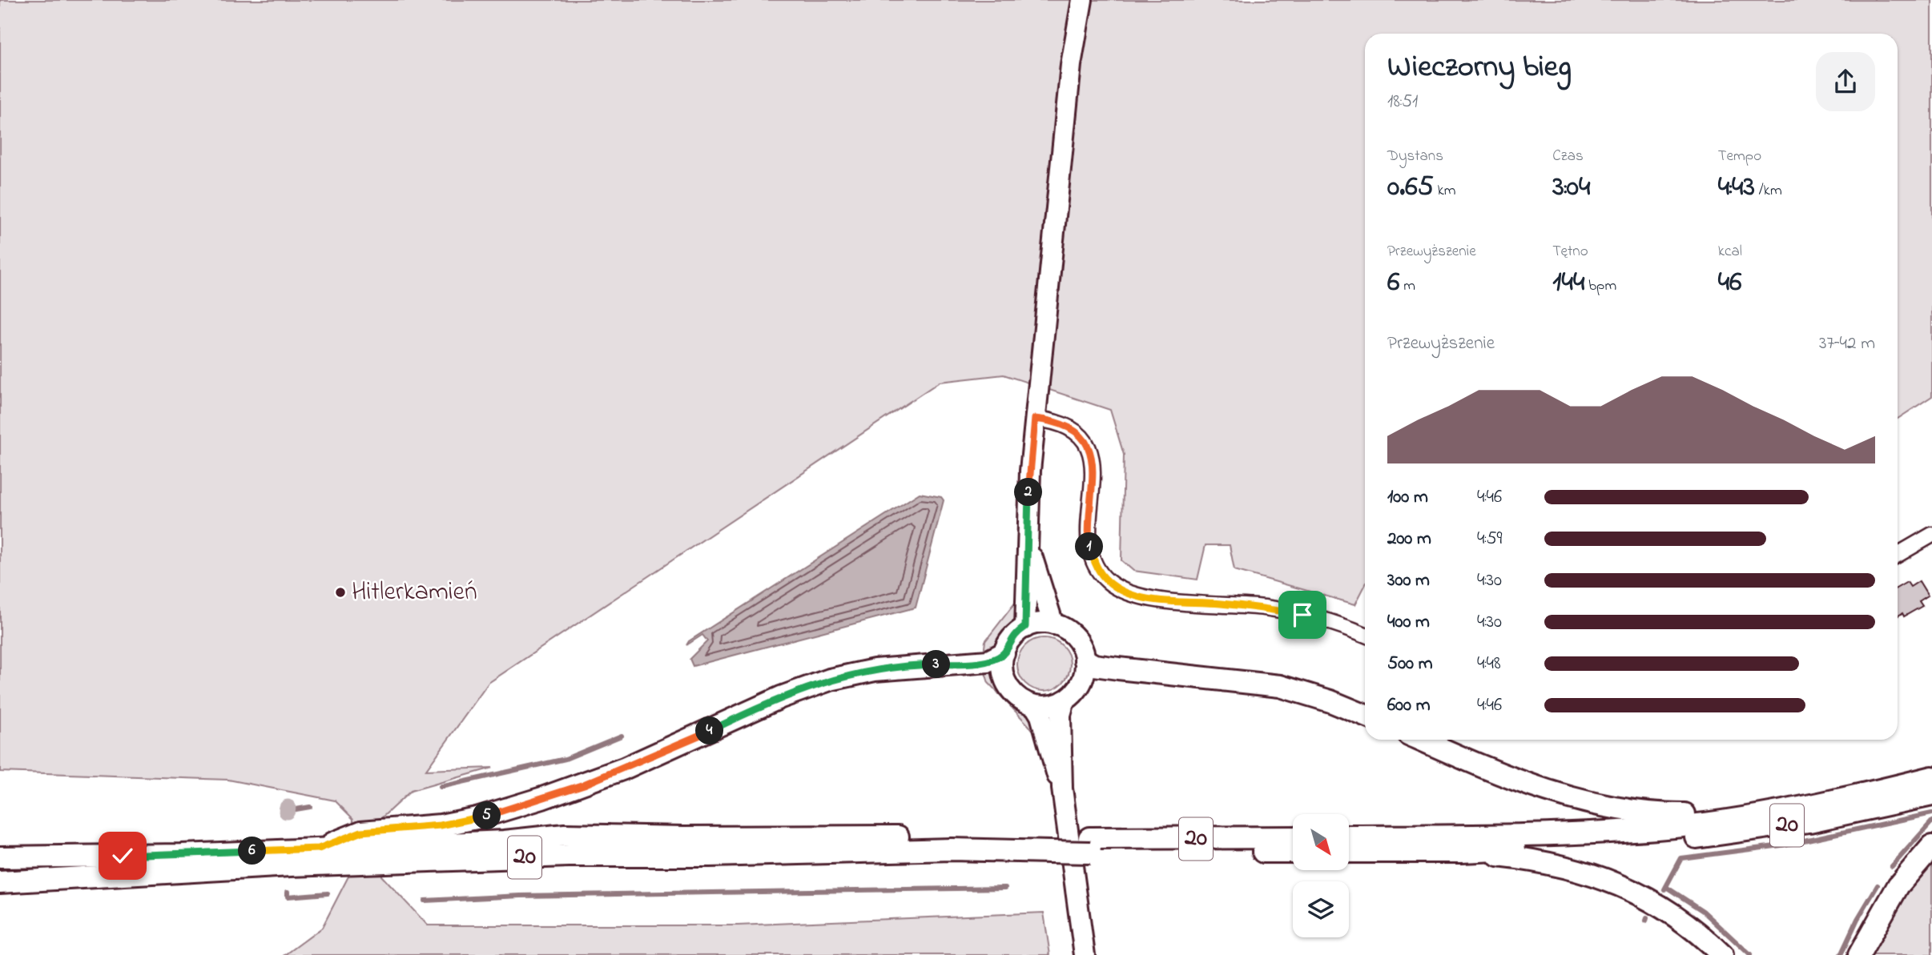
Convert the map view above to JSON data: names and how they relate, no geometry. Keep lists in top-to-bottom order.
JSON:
{
  "streets": {
    "main road": ["20"]
  },
  "places": ["Hitlerkamień"],
  "north": "bottom right",
  "page": {
    "heading": ["Wieczorny bieg", "18:51"],
    "stats": [
      ["Dystans", "0.65 km"],
      ["Czas", "3:04"],
      ["Tempo", "4:43 /km"],
      ["Przewyższenie", "6 m"],
      ["Tętno", "144 bpm"],
      ["kcal", "46"]
    ],
    "chart": ["Przewyższenie", "37–42 m"],
    "list": [
      {
        "name": "100 m",
        "note": "4:46"
      },
      {
        "name": "200 m",
        "note": "4:59"
      },
      {
        "name": "300 m",
        "note": "4:30"
      },
      {
        "name": "400 m",
        "note": "4:30"
      },
      {
        "name": "500 m",
        "note": "4:48"
      },
      {
        "name": "600 m",
        "note": "4:46"
      }
    ],
    "pins": [
      "2",
      "1",
      "3",
      "4",
      "5",
      "6"
    ]
  }
}
